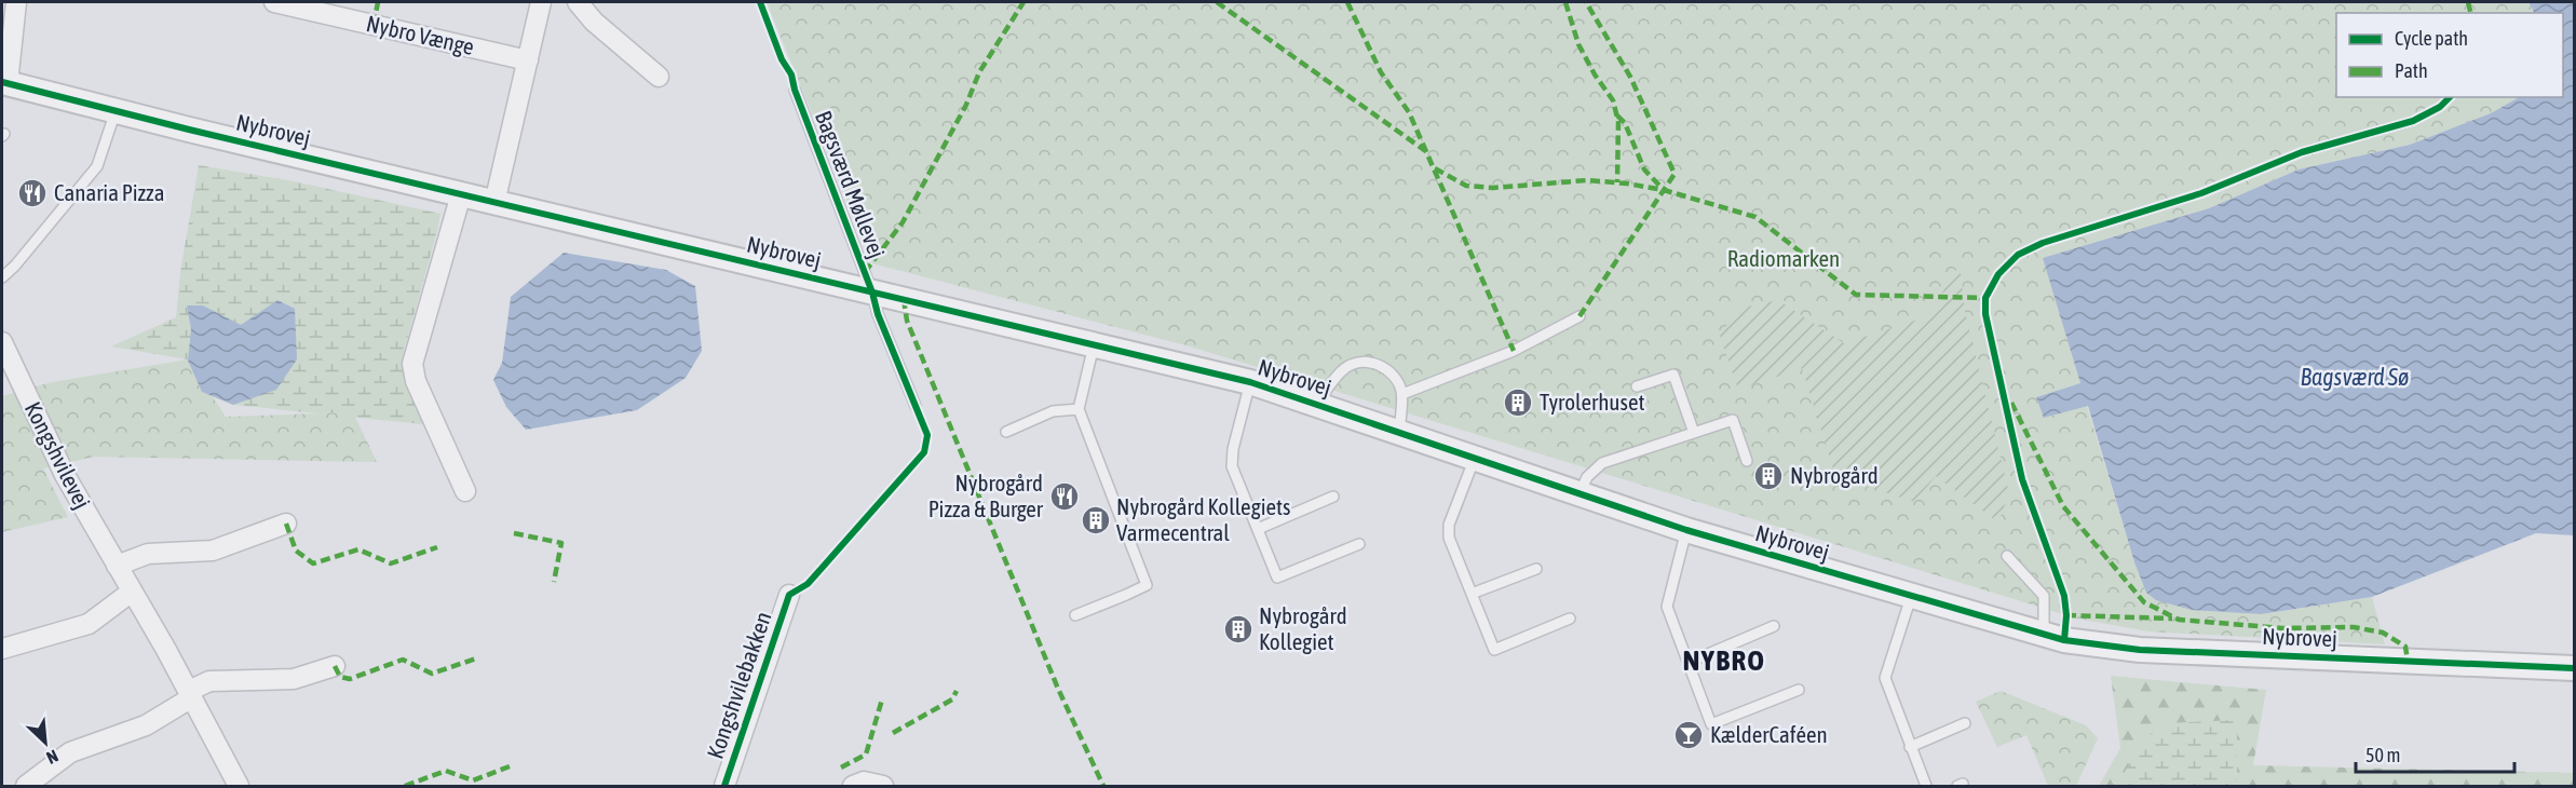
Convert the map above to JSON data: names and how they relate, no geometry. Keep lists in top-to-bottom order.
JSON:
{
  "streets": {
    "street": [
      "Nybro Vænge",
      "Nybrovej",
      "Kongshvilevej",
      "Kongshvilebakken"
    ],
    "lane": ["Bagsværd Møllevej"]
  },
  "crossings": [
    ["Nybrovej", "Bagsværd Møllevej"]
  ],
  "districts": ["NYBRO"],
  "water": ["Bagsværd Sø"],
  "parks": ["Radiomarken"],
  "places": {
    "restaurant": ["Canaria Pizza", "Nybrogård Pizza & Burger"],
    "building": [
      "Tyrolerhuset",
      "Nybrogård",
      "Nybrogård Kollegiets Varmecentral",
      "Nybrogård Kollegiet"
    ],
    "bar": ["KælderCaféen"]
  },
  "legend": ["Cycle path", "Path"],
  "scale_bar": "50 m",
  "north": "bottom right"
}
